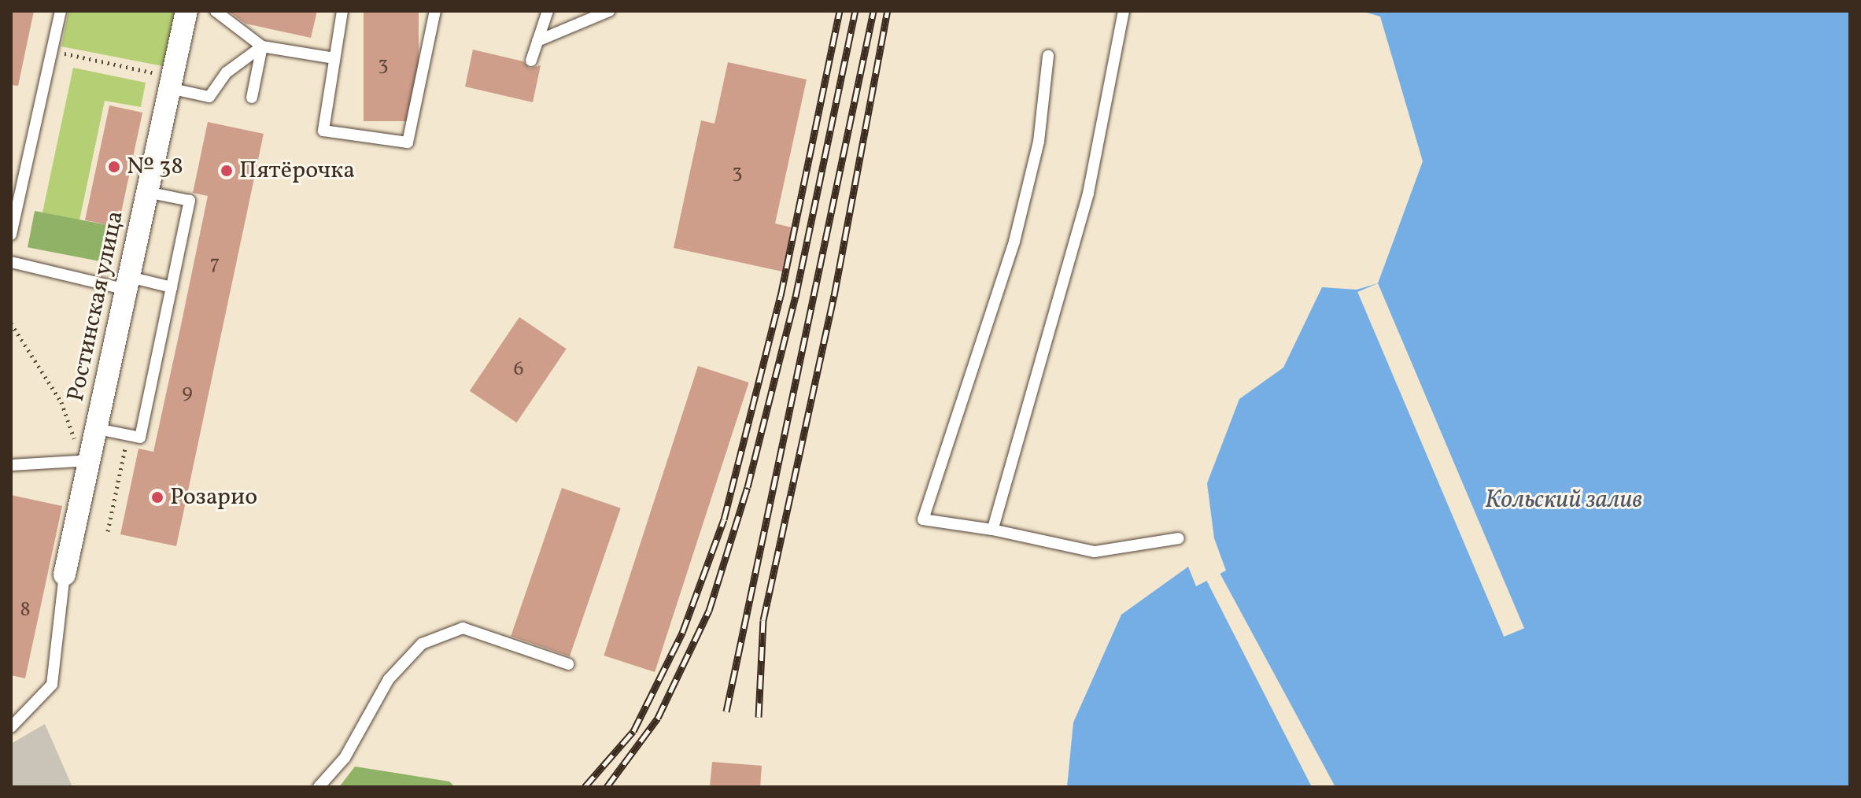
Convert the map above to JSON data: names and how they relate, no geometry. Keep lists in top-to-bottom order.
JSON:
{
  "streets": {
    "street": ["Ростинская улица"]
  },
  "water": ["Кольский залив"],
  "places": ["№ 38", "Пятёрочка", "Розарио"],
  "house_numbers": [
    "3",
    "3",
    "7",
    "6",
    "9",
    "8"
  ]
}
